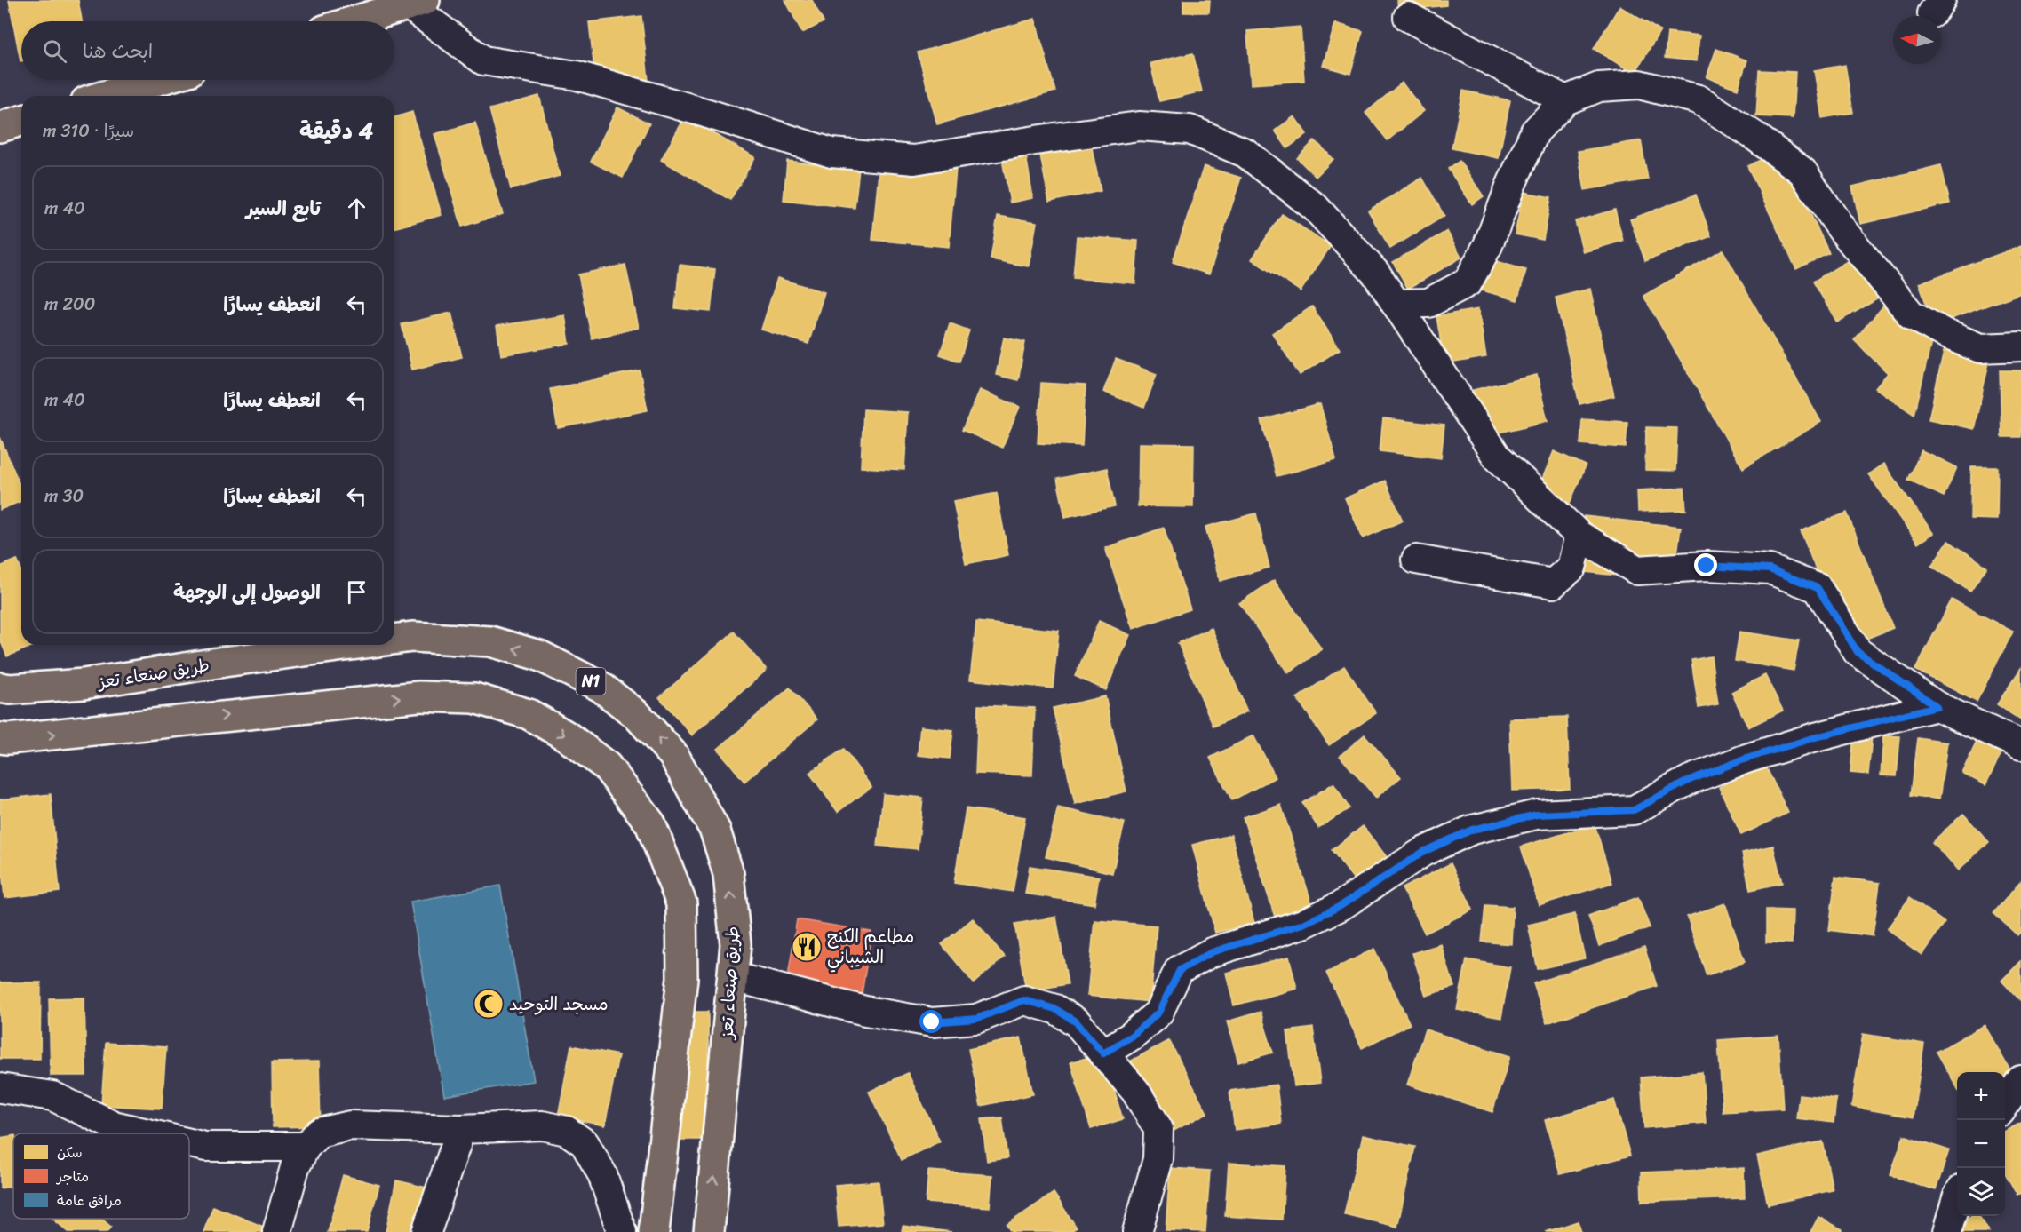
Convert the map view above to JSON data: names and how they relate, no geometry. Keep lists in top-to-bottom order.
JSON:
{
  "streets": {
    "highway": ["طريق صنعاء تعز", "N1"]
  },
  "places": {
    "restaurant": ["مطاعم الكنج الشيباني"],
    "mosque": ["مسجد التوحيد"]
  },
  "legend": ["سكن", "متاجر", "مرافق عامة"],
  "north": "left",
  "page": {
    "search": "ابحث هنا",
    "heading": ["4 دقيقة", "سيرًا · 310 m"],
    "list": [
      ["تابع السير", "40 m"],
      ["انعطف يسارًا", "200 m"],
      ["انعطف يسارًا", "40 m"],
      ["انعطف يسارًا", "30 m"],
      "الوصول إلى الوجهة"
    ],
    "map_buttons": ["+", "−"]
  }
}
